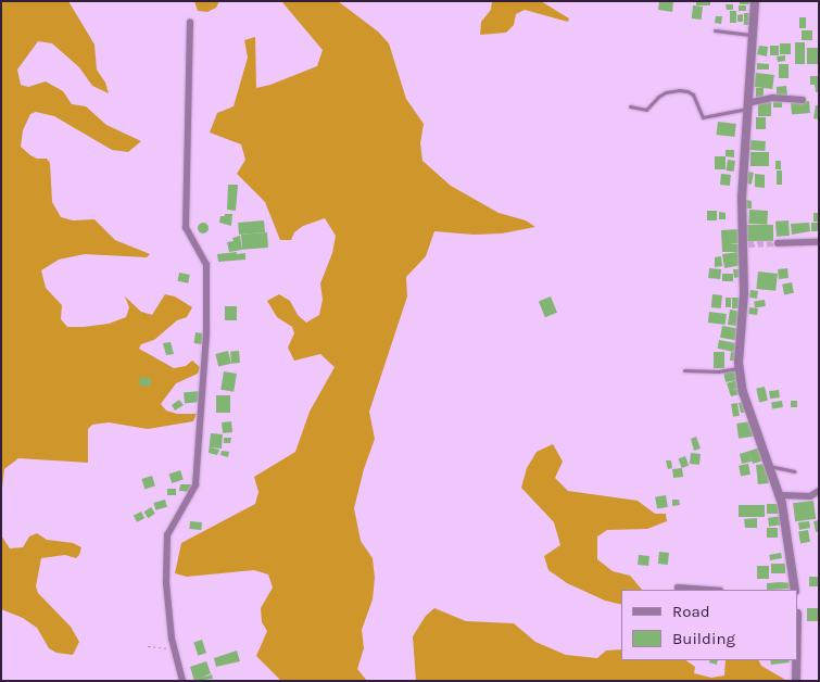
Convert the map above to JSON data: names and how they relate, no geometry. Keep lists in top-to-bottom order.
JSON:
{
  "legend": ["Road", "Building"]
}
